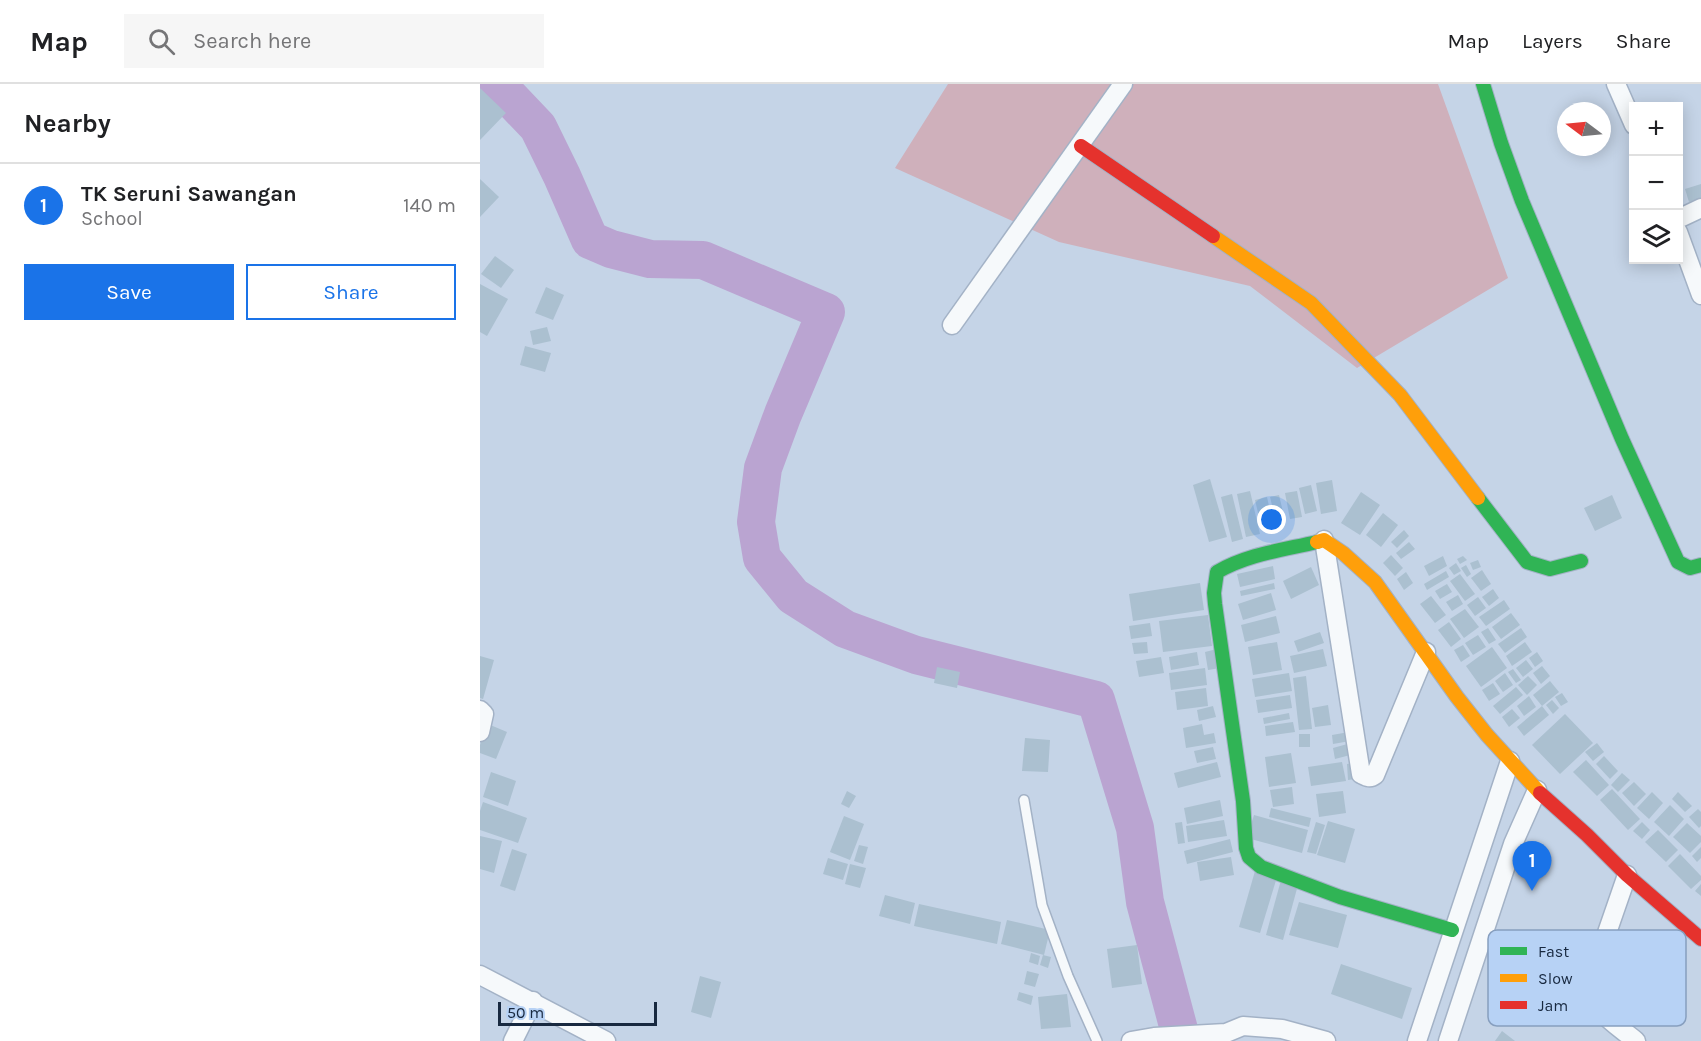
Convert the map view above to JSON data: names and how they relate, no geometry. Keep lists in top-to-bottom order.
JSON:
{
  "legend": ["Fast", "Slow", "Jam"],
  "scale_bar": "50 m",
  "north": "left",
  "page": {
    "header": "Map",
    "search": "Search here",
    "nav": ["Map", "Layers", "Share"],
    "heading": "Nearby",
    "map_buttons": ["+", "−"],
    "list": [
      {
        "mark": "1",
        "name": "TK Seruni Sawangan",
        "note": "School",
        "value": "140 m"
      }
    ],
    "buttons": ["Save", "Share"],
    "pins": "1",
    "scale": "50 m"
  }
}
